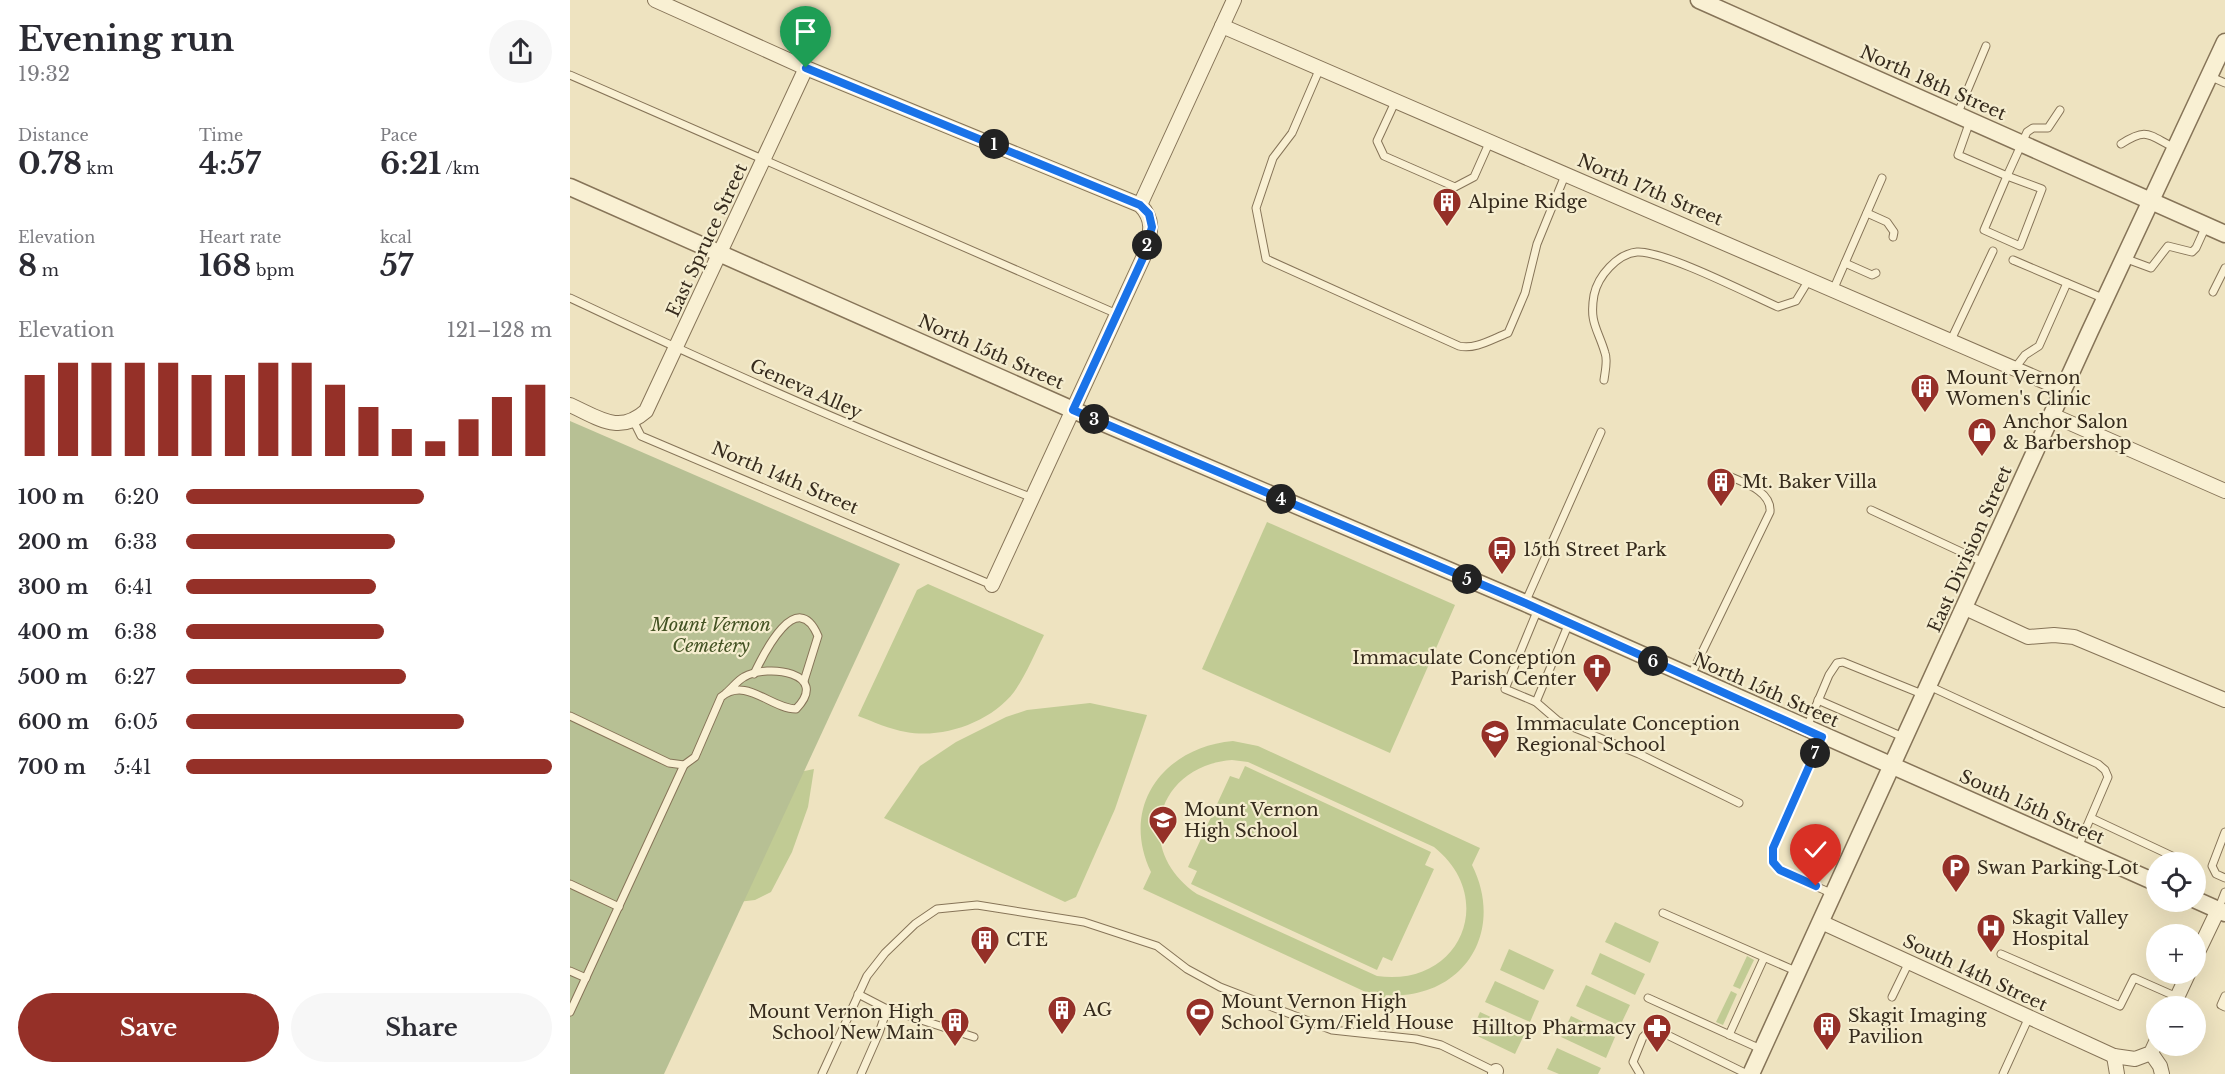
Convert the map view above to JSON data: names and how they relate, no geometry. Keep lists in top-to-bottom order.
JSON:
{
  "streets": {
    "street": [
      "North 18th Street",
      "North 17th Street",
      "East Spruce Street",
      "North 15th Street",
      "East Division Street",
      "South 15th Street",
      "South 14th Street"
    ],
    "lane": ["Geneva Alley", "North 14th Street"]
  },
  "crossings": [
    ["North 18th Street", "East Division Street"],
    ["North 17th Street", "East Division Street"],
    ["East Spruce Street", "North 15th Street"],
    ["East Spruce Street", "Geneva Alley"],
    ["East Spruce Street", "North 14th Street"],
    ["North 15th Street", "East Division Street"],
    ["North 15th Street", "South 15th Street"],
    ["East Division Street", "South 15th Street"],
    ["East Division Street", "South 14th Street"]
  ],
  "parks": ["Mount Vernon Cemetery"],
  "places": {
    "building": [
      "Alpine Ridge",
      "Mount Vernon Women's Clinic",
      "Mt. Baker Villa",
      "CTE",
      "AG",
      "Mount Vernon High School New Main",
      "Skagit Imaging Pavilion"
    ],
    "shop": ["Anchor Salon & Barbershop"],
    "bus stop": ["15th Street Park"],
    "church": ["Immaculate Conception Parish Center"],
    "school or university": ["Immaculate Conception Regional School", "Mount Vernon High School"],
    "parking": ["Swan Parking Lot"],
    "hospital": ["Skagit Valley Hospital"],
    "sports": ["Mount Vernon High School Gym/Field House"],
    "pharmacy": ["Hilltop Pharmacy"]
  },
  "page": {
    "heading": ["Evening run", "19:32"],
    "stats": [
      ["Distance", "0.78 km"],
      ["Time", "4:57"],
      ["Pace", "6:21 /km"],
      ["Elevation", "8 m"],
      ["Heart rate", "168 bpm"],
      ["kcal", "57"]
    ],
    "pins": [
      "1",
      "2",
      "3",
      "4",
      "5",
      "6",
      "7"
    ],
    "chart": ["Elevation", "121–128 m"],
    "list": [
      {
        "name": "100 m",
        "note": "6:20"
      },
      {
        "name": "200 m",
        "note": "6:33"
      },
      {
        "name": "300 m",
        "note": "6:41"
      },
      {
        "name": "400 m",
        "note": "6:38"
      },
      {
        "name": "500 m",
        "note": "6:27"
      },
      {
        "name": "600 m",
        "note": "6:05"
      },
      {
        "name": "700 m",
        "note": "5:41"
      }
    ],
    "map_buttons": ["+", "−"],
    "buttons": ["Save", "Share"]
  }
}
